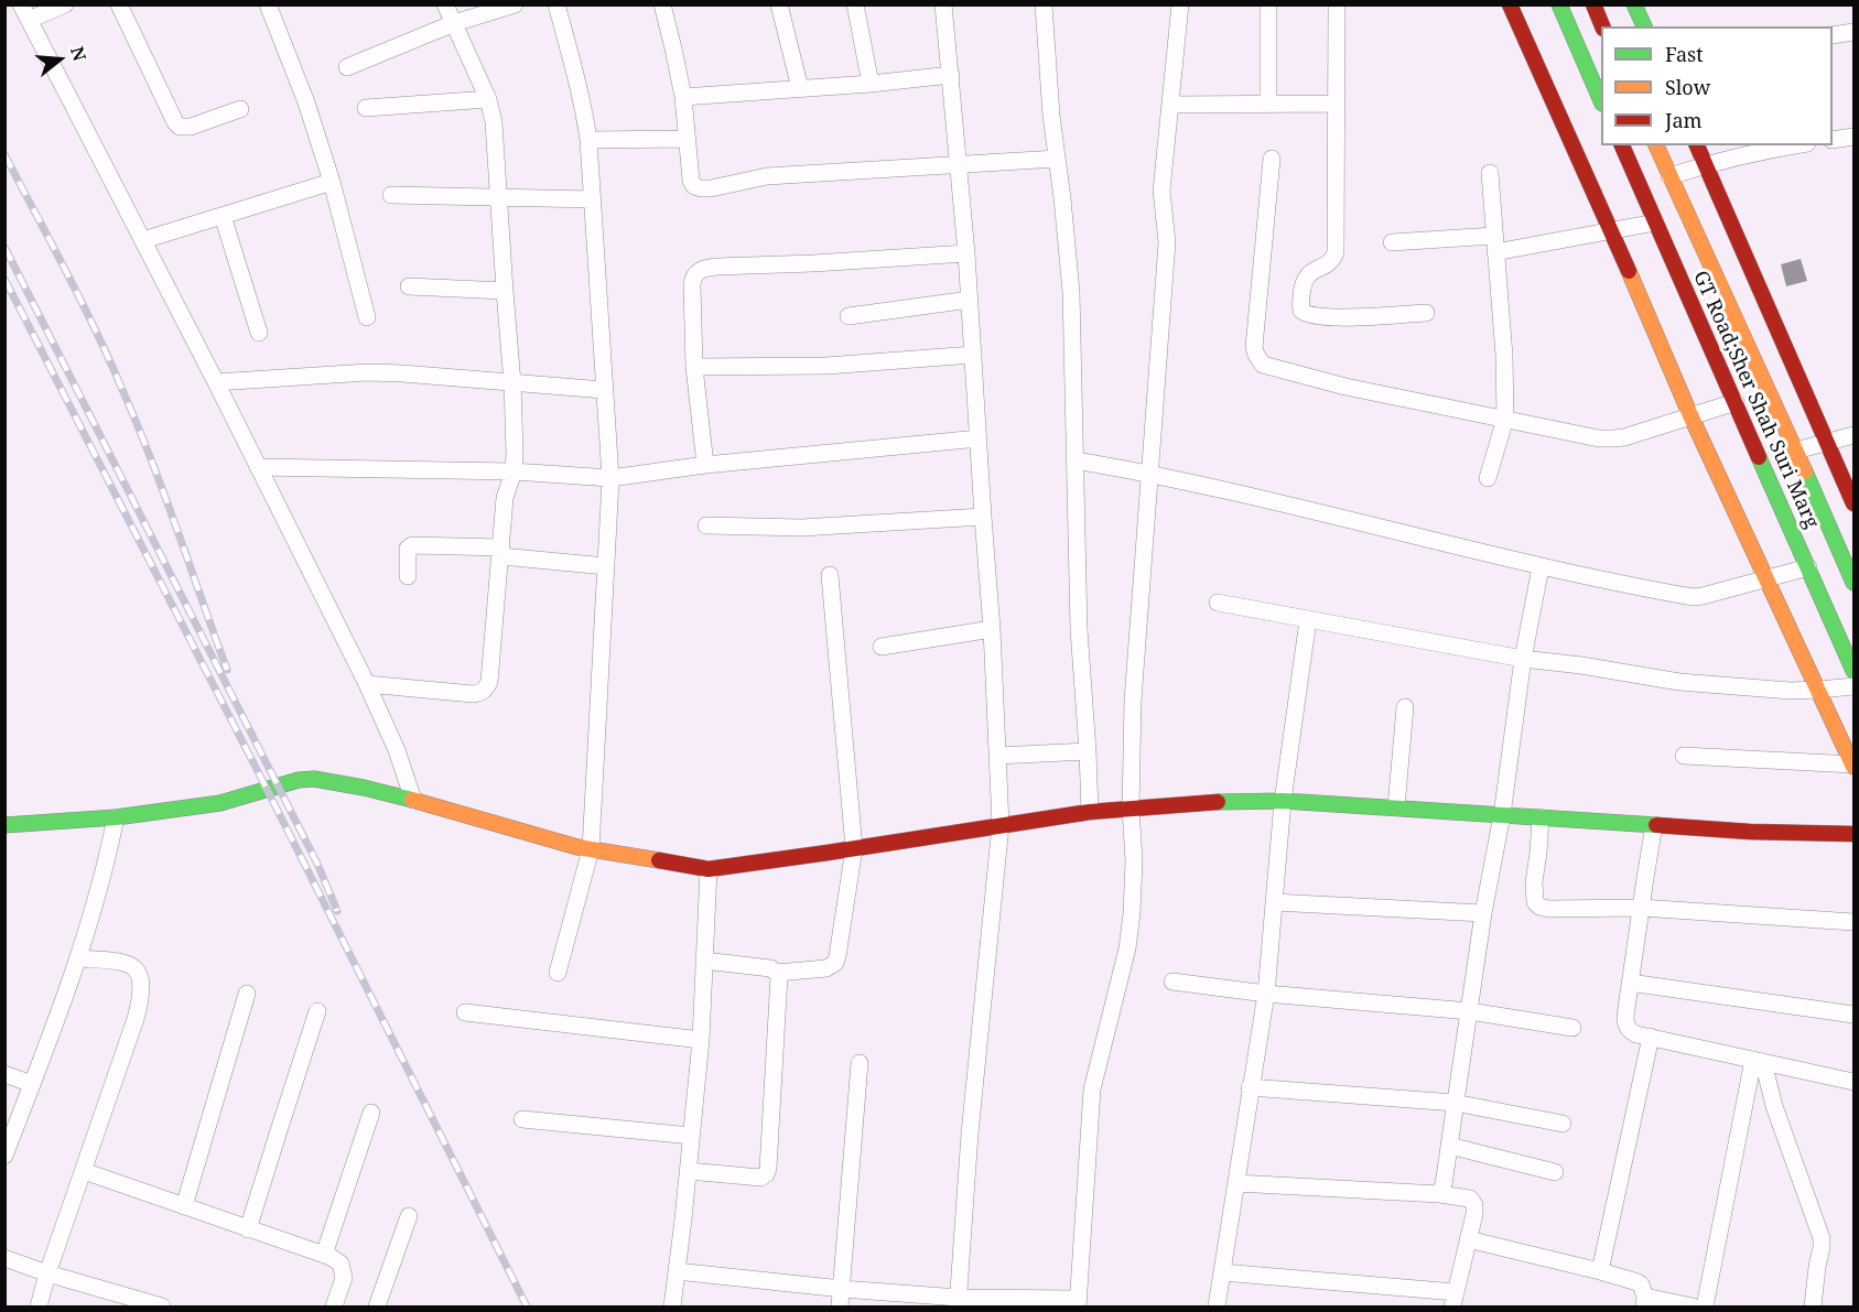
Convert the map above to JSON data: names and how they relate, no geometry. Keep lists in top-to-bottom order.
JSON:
{
  "streets": {
    "main road": ["GT Road;Sher Shah Suri Marg"]
  },
  "legend": ["Fast", "Slow", "Jam"],
  "north": "right"
}
